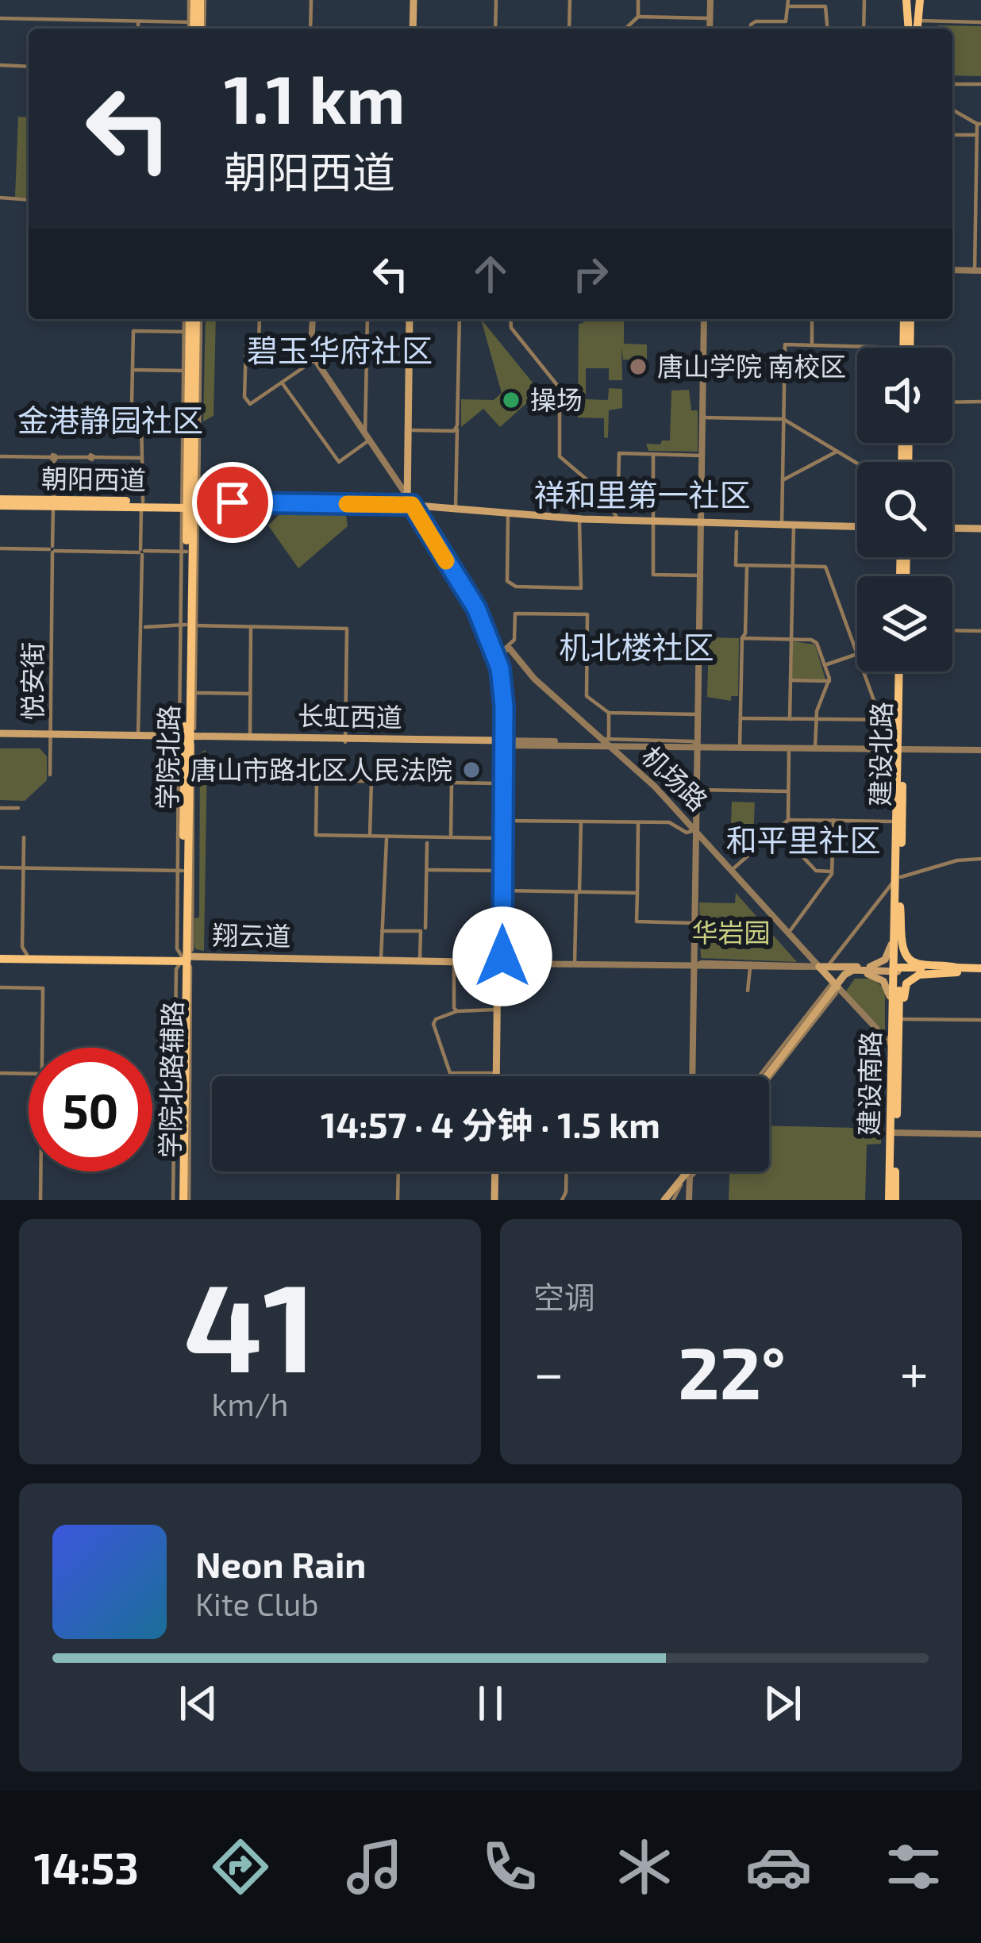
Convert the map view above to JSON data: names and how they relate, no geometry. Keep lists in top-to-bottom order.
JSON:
{
  "streets": {
    "main road": [
      "朝阳西道",
      "长虹西道",
      "建设北路",
      "学院北路",
      "翔云道",
      "建设南路"
    ],
    "street": ["悦安街", "机场路"]
  },
  "crossings": [
    ["朝阳西道", "悦安街"],
    ["朝阳西道", "学院北路"],
    ["悦安街", "长虹西道"],
    ["长虹西道", "建设北路"],
    ["长虹西道", "学院北路"],
    ["长虹西道", "机场路"],
    ["建设北路", "建设南路"],
    ["学院北路", "翔云道"],
    ["机场路", "翔云道"],
    ["机场路", "建设南路"]
  ],
  "districts": [
    "碧玉华府社区",
    "金港静园社区",
    "祥和里第一社区",
    "机北楼社区",
    "和平里社区"
  ],
  "parks": ["华岩园"],
  "places": ["唐山学院 南校区", "操场", "唐山市路北区人民法院"],
  "page": {
    "turn": ["1.1 km", "朝阳西道"],
    "limit": "50",
    "trip": "14:57 · 4 分钟 · 1.5 km",
    "tile": [
      ["41", "km/h"],
      "空调"
    ],
    "heat": ["−", "22°", "+"],
    "song": ["Neon Rain", "Kite Club"],
    "tabs": "14:53"
  }
}
